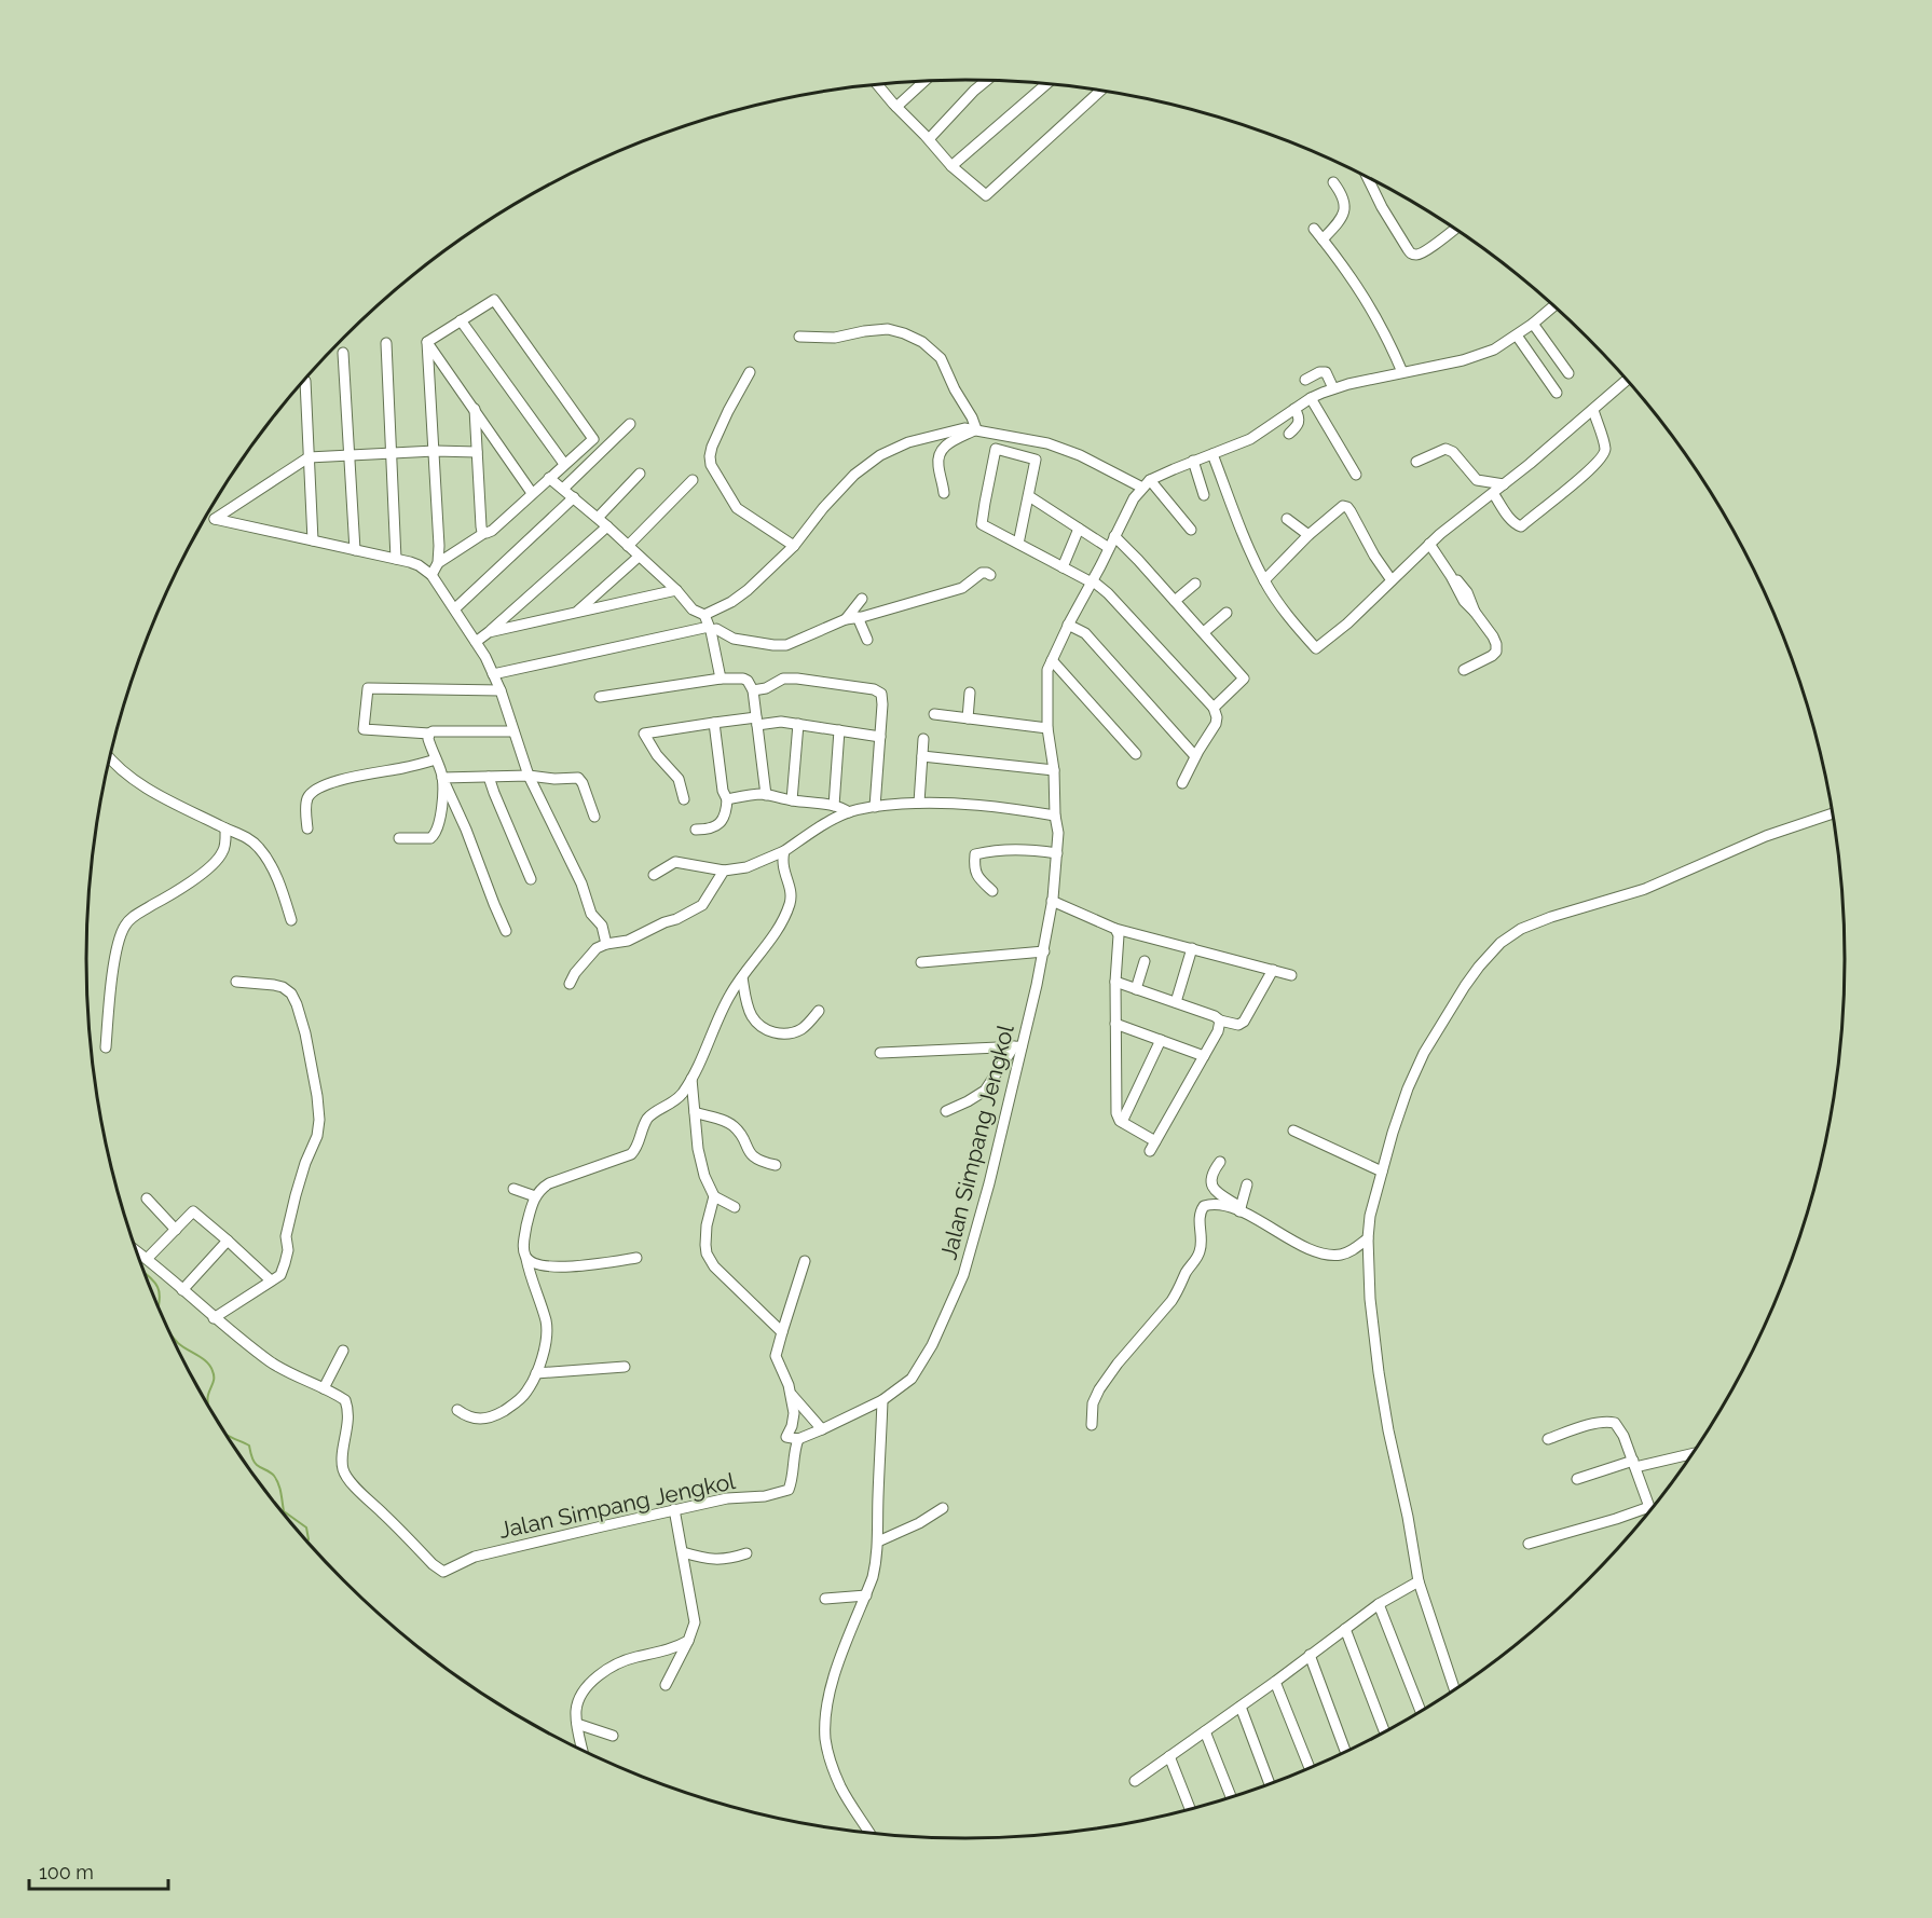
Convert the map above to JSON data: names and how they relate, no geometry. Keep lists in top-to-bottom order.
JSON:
{
  "streets": {
    "street": ["Jalan Simpang Jengkol"]
  },
  "scale_bar": "100 m"
}
